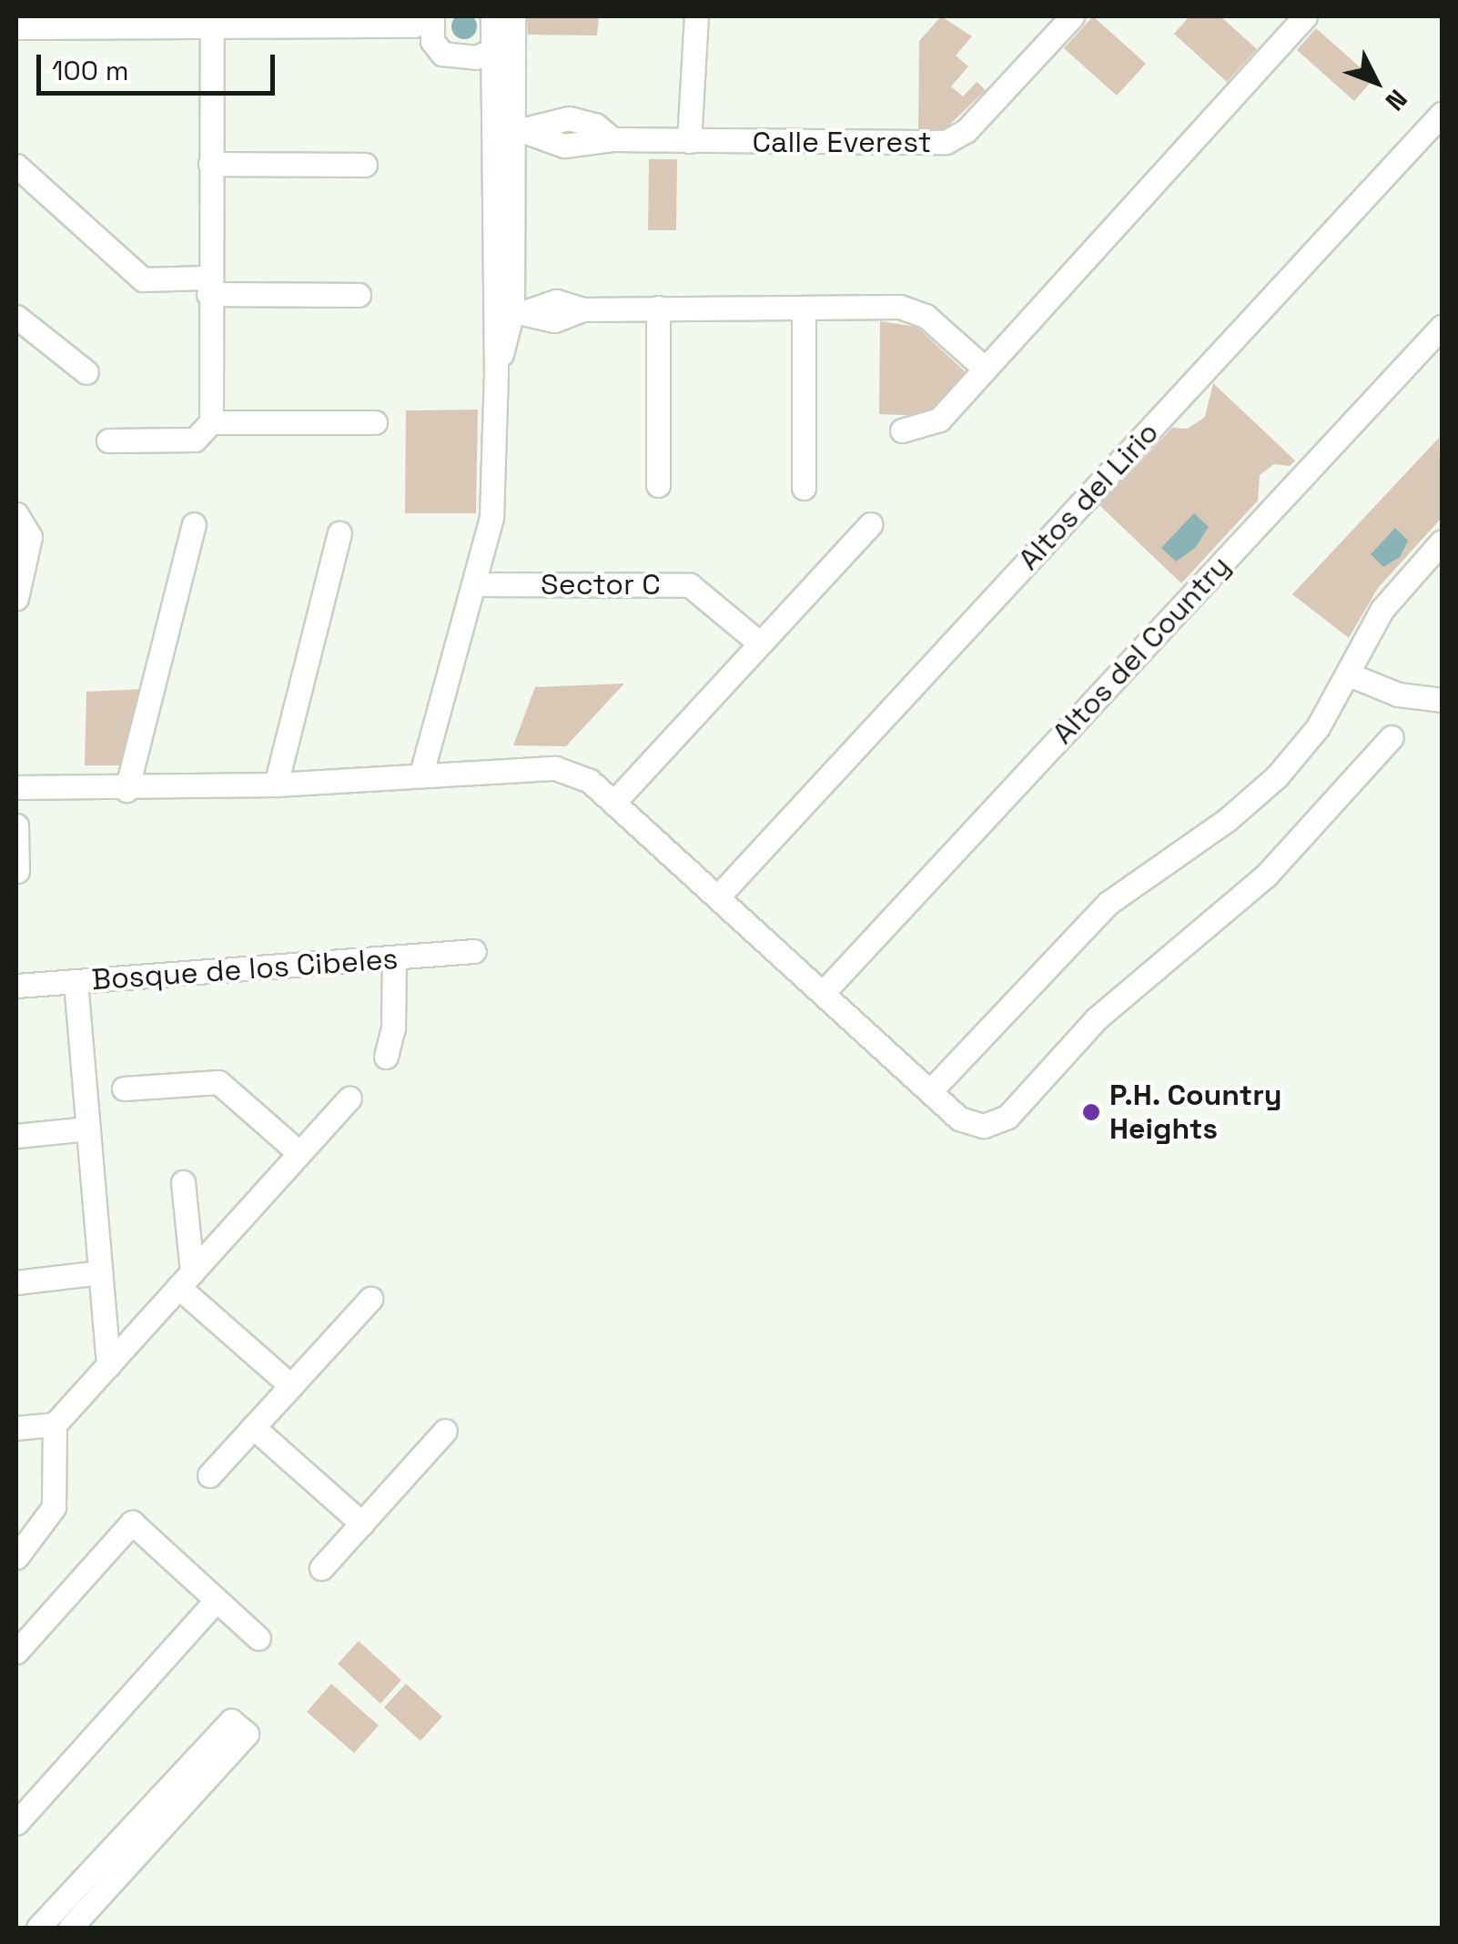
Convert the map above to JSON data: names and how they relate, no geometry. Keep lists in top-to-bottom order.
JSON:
{
  "streets": {
    "street": [
      "Calle Everest",
      "Altos del Lirio",
      "Sector C",
      "Altos del Country",
      "Bosque de los Cibeles"
    ]
  },
  "places": ["P.H. Country Heights"],
  "scale_bar": "100 m",
  "north": "bottom right"
}
